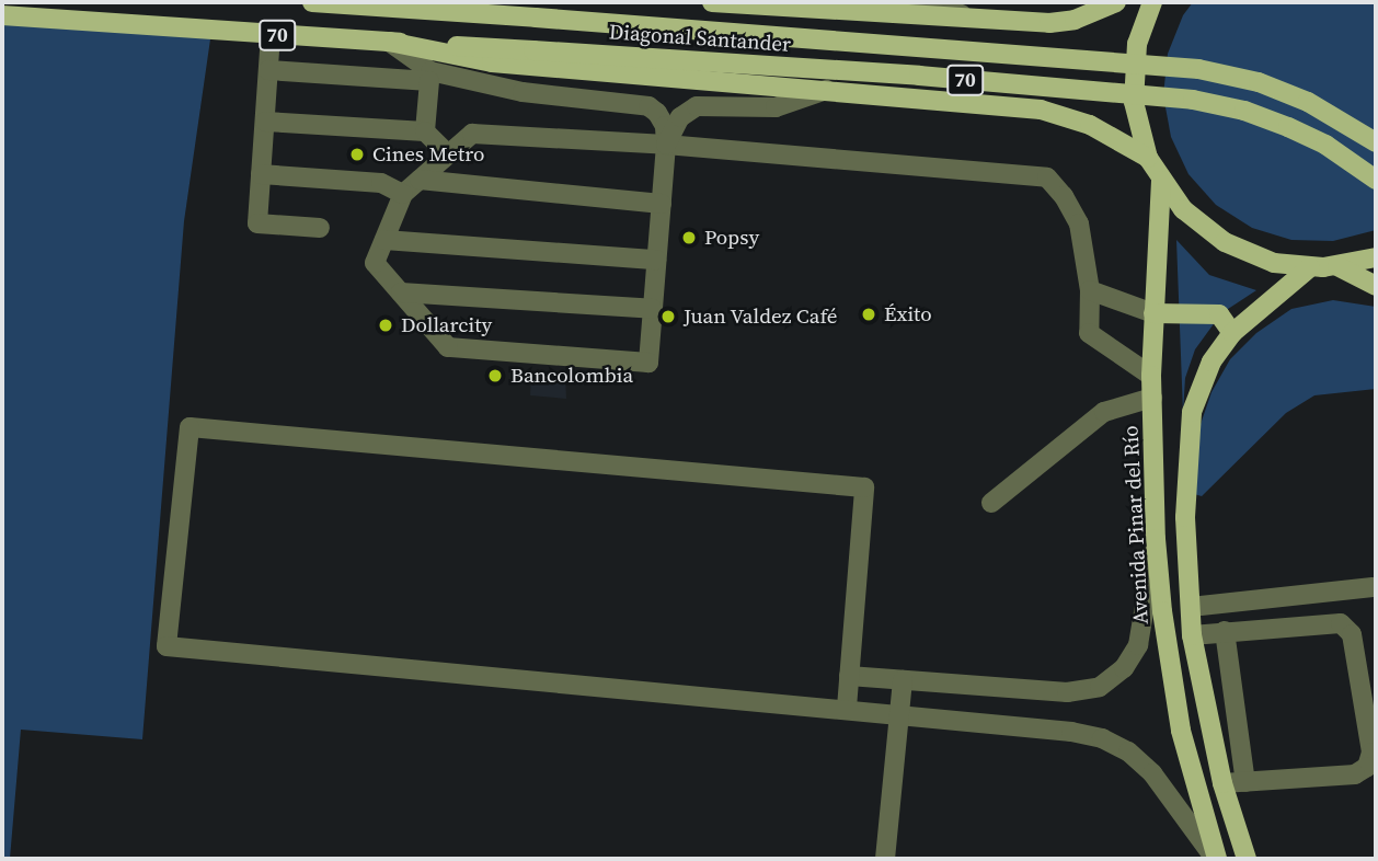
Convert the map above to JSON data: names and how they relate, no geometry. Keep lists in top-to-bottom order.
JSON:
{
  "streets": {
    "main road": ["70", "Diagonal Santander", "Avenida Pinar del Río"]
  },
  "places": [
    "Cines Metro",
    "Popsy",
    "Éxito",
    "Juan Valdez Café",
    "Dollarcity",
    "Bancolombia"
  ]
}
